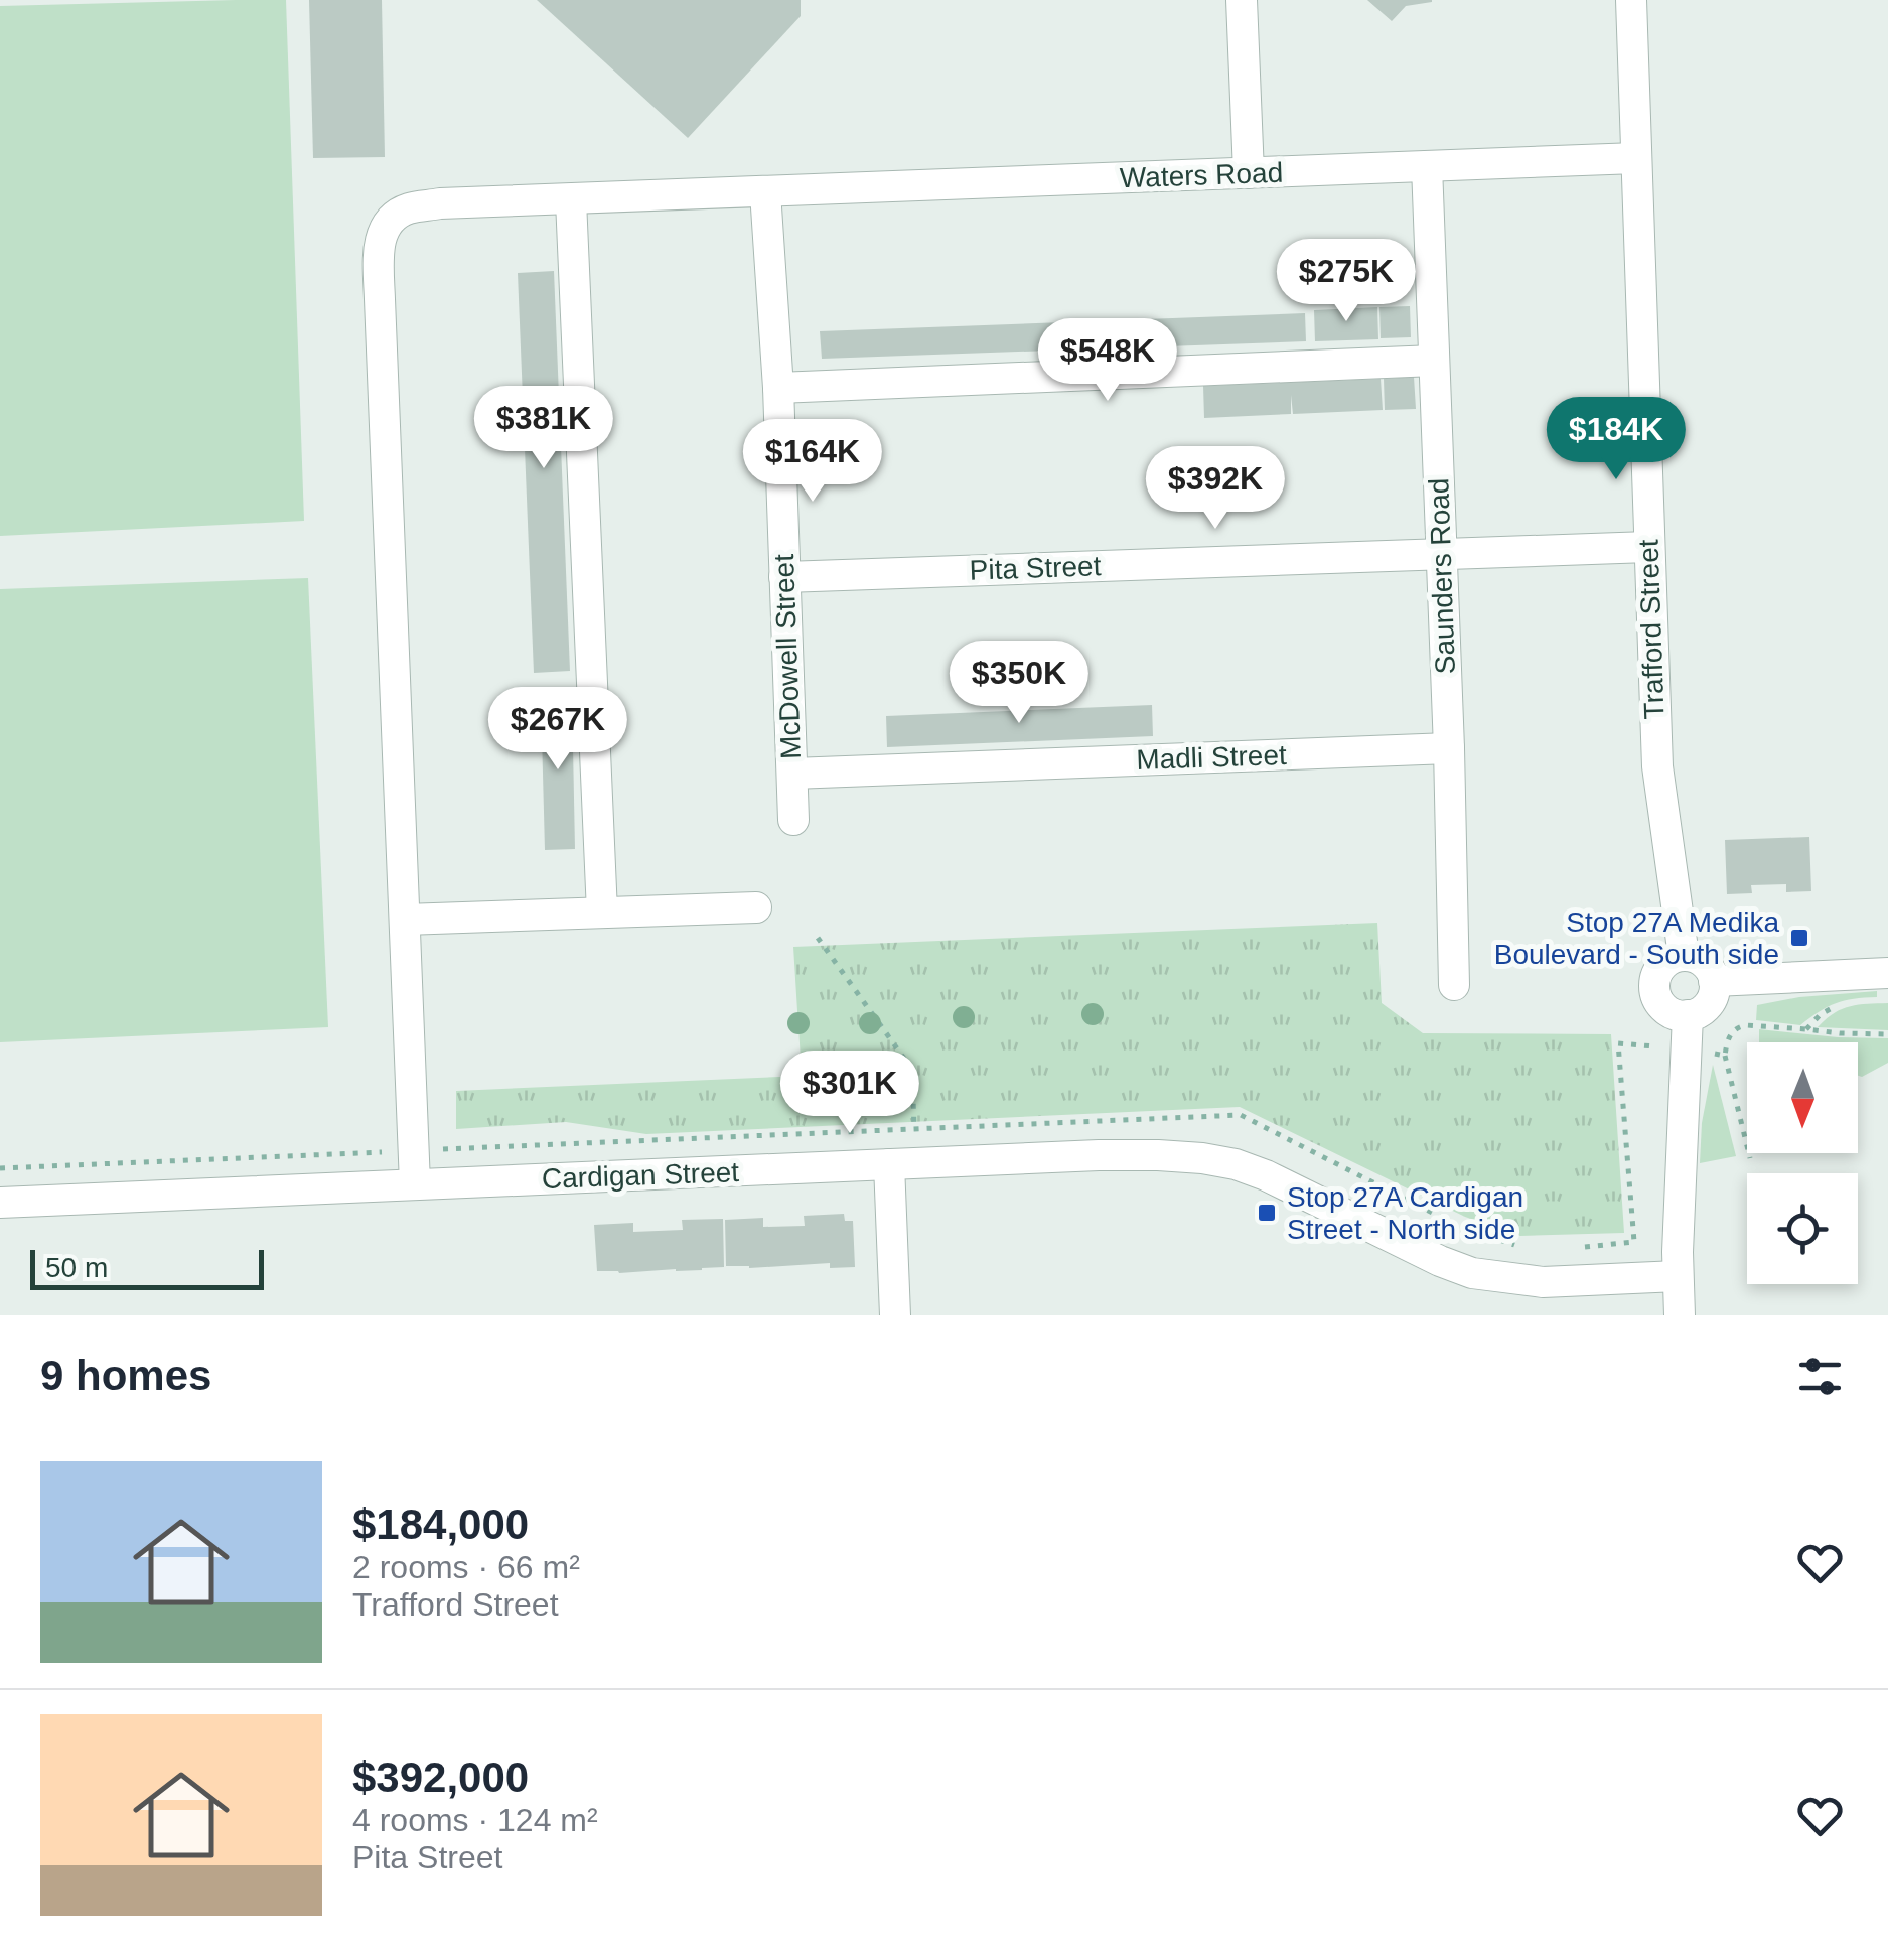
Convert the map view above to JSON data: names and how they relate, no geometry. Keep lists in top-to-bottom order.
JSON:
{
  "streets": {
    "street": [
      "Waters Road",
      "Pita Street",
      "Saunders Road",
      "Trafford Street",
      "McDowell Street",
      "Madli Street",
      "Cardigan Street"
    ]
  },
  "crossings": [
    ["Waters Road", "Saunders Road"],
    ["Waters Road", "Trafford Street"],
    ["Waters Road", "McDowell Street"],
    ["Pita Street", "Saunders Road"],
    ["Pita Street", "Trafford Street"],
    ["Pita Street", "McDowell Street"],
    ["Saunders Road", "Madli Street"],
    ["McDowell Street", "Madli Street"]
  ],
  "places": {
    "transit": ["Stop 27A Medika Boulevard - South side", "Stop 27A Cardigan Street - North side"]
  },
  "scale_bar": "50 m",
  "north": "bottom",
  "page": {
    "price": [
      "$275K",
      "$548K",
      "$381K",
      "$184K",
      "$164K",
      "$392K",
      "$350K",
      "$267K",
      "$301K"
    ],
    "scale": "50 m",
    "heading": "9 homes",
    "list": [
      {
        "name": "$184,000",
        "note": "2 rooms · 66 m² · Trafford Street"
      },
      {
        "name": "$392,000",
        "note": "4 rooms · 124 m² · Pita Street"
      }
    ]
  }
}
